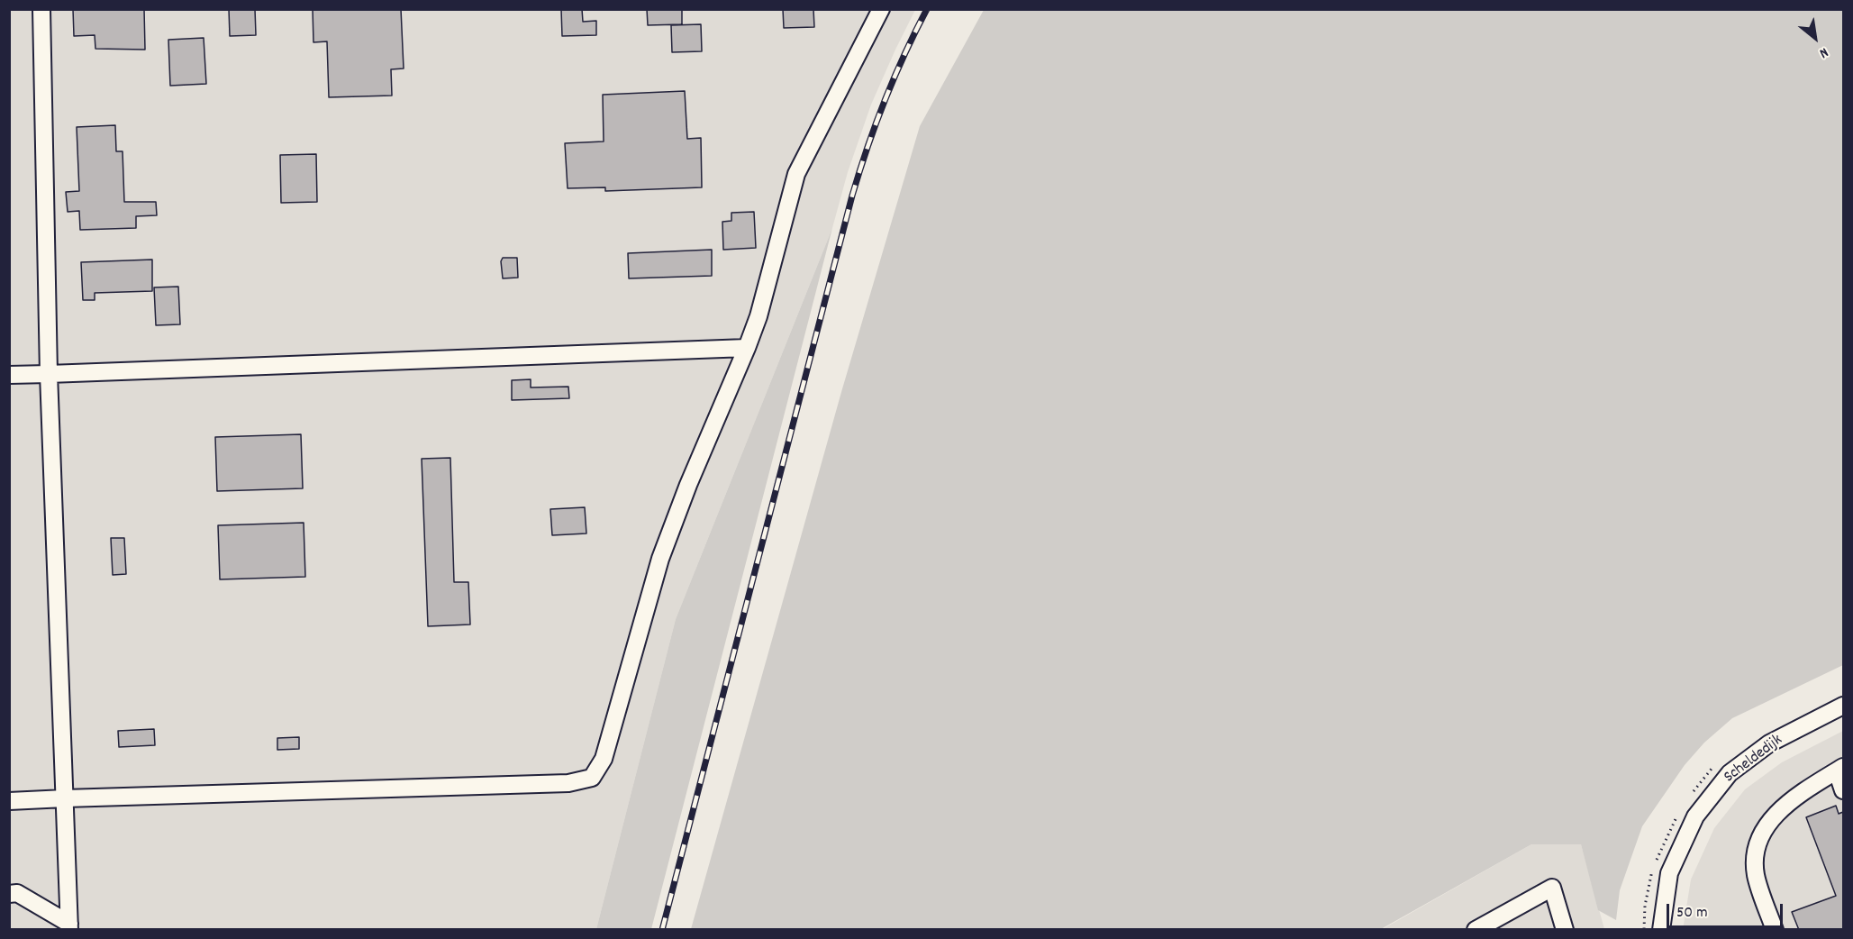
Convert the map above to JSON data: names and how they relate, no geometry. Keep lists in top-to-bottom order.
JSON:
{
  "streets": {
    "street": ["Scheldedijk"]
  },
  "scale_bar": "50 m",
  "north": "bottom right"
}
